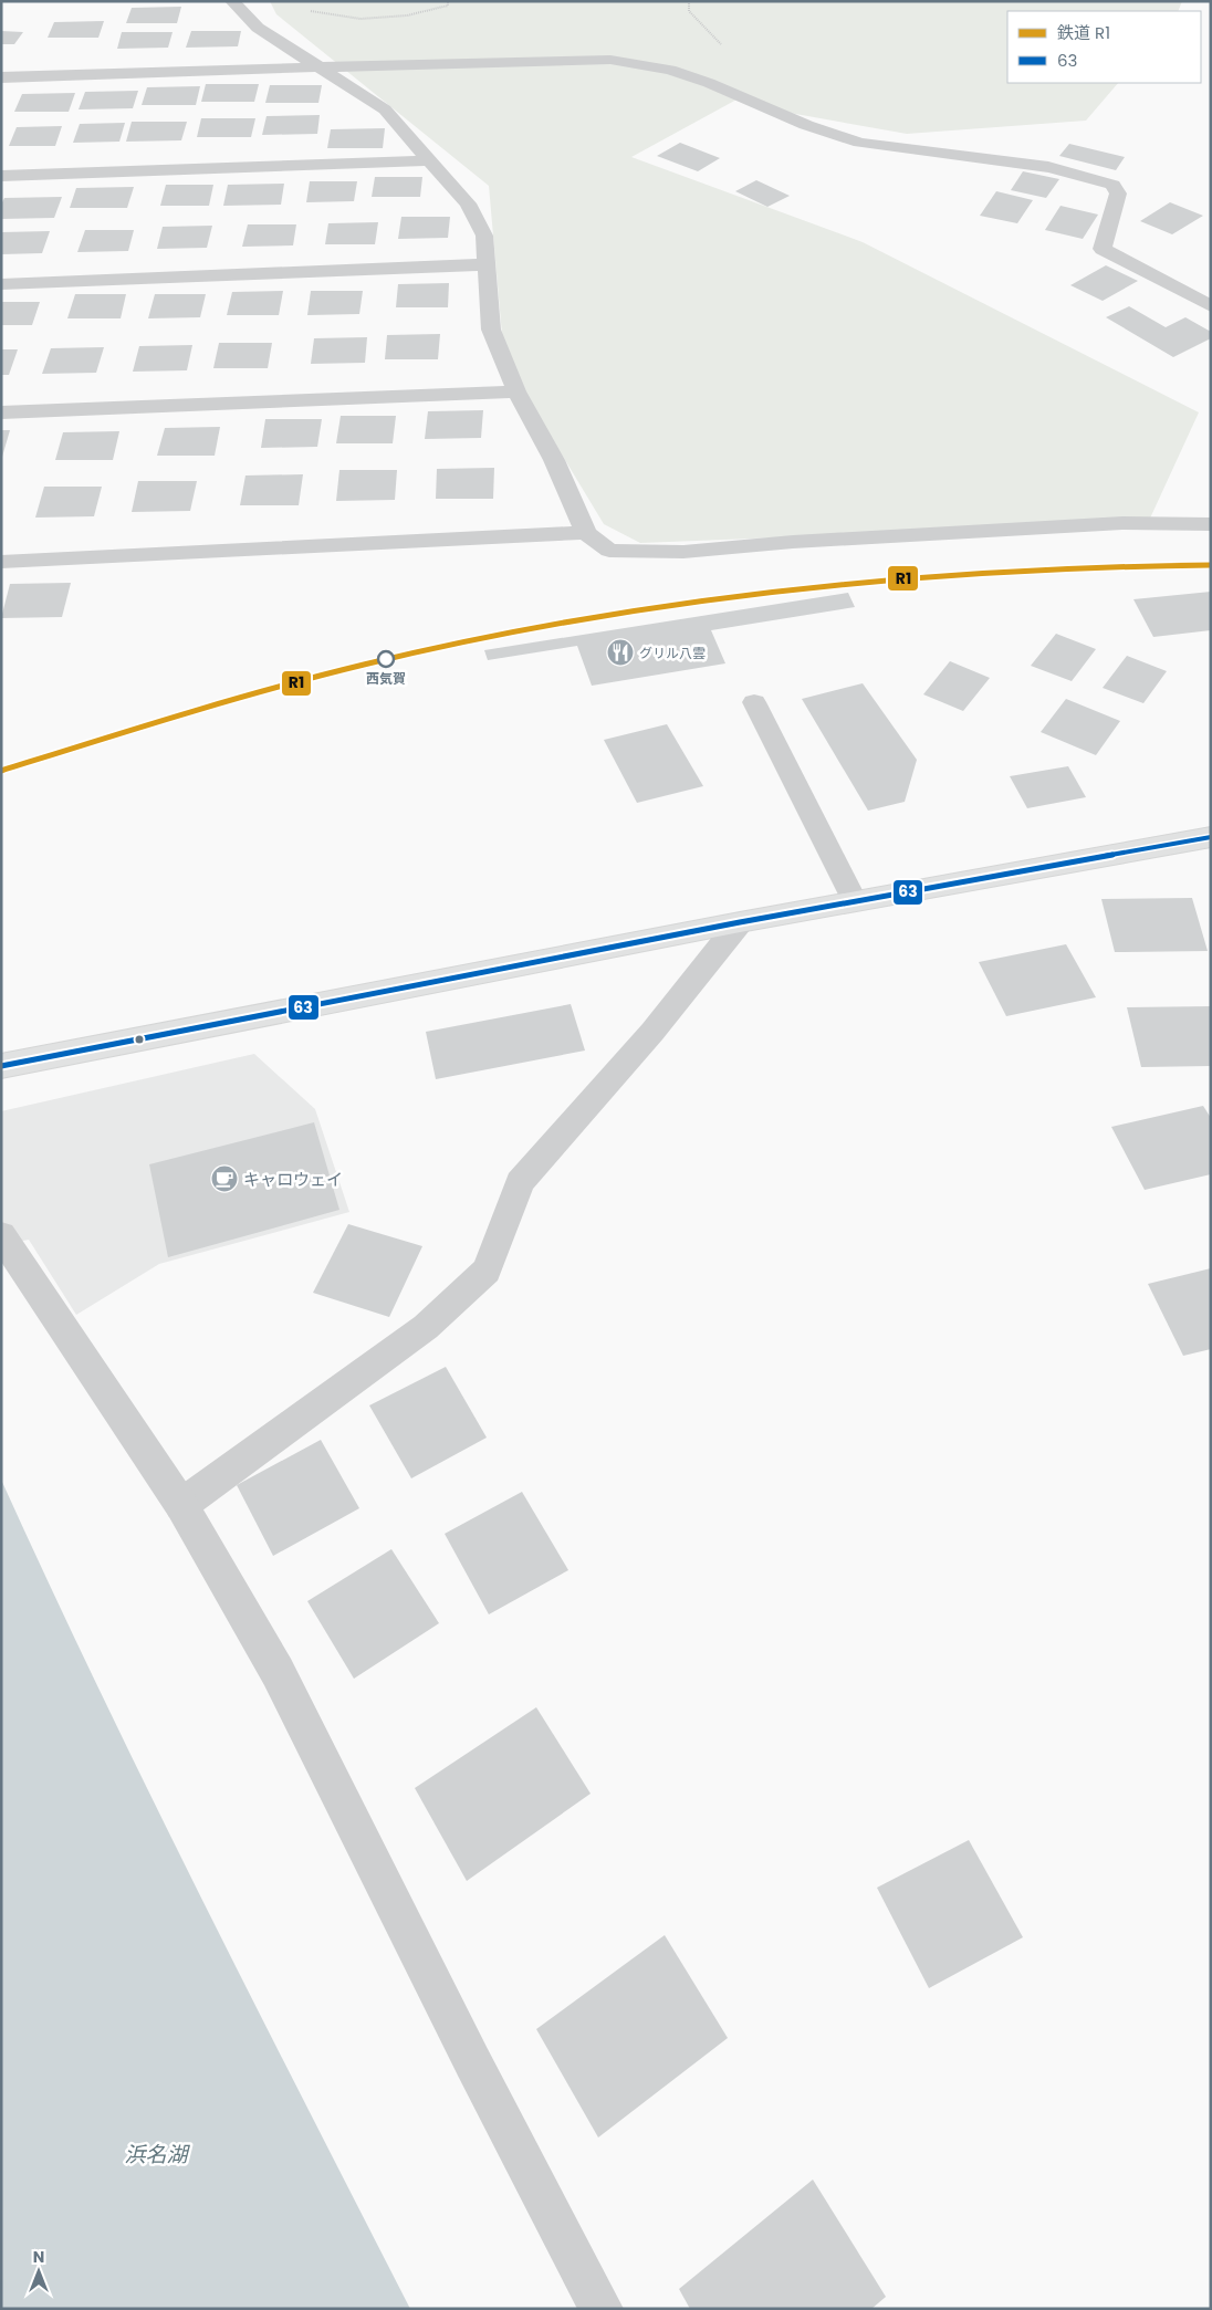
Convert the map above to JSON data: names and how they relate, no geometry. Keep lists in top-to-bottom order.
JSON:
{
  "water": ["浜名湖"],
  "places": {
    "restaurant": ["グリル八雲"],
    "other": ["西気賀"],
    "cafe": ["キャロウェイ"]
  },
  "lines": ["rail line R1", "transit line 63"],
  "legend": ["鉄道 R1", "63"],
  "north": "top"
}
